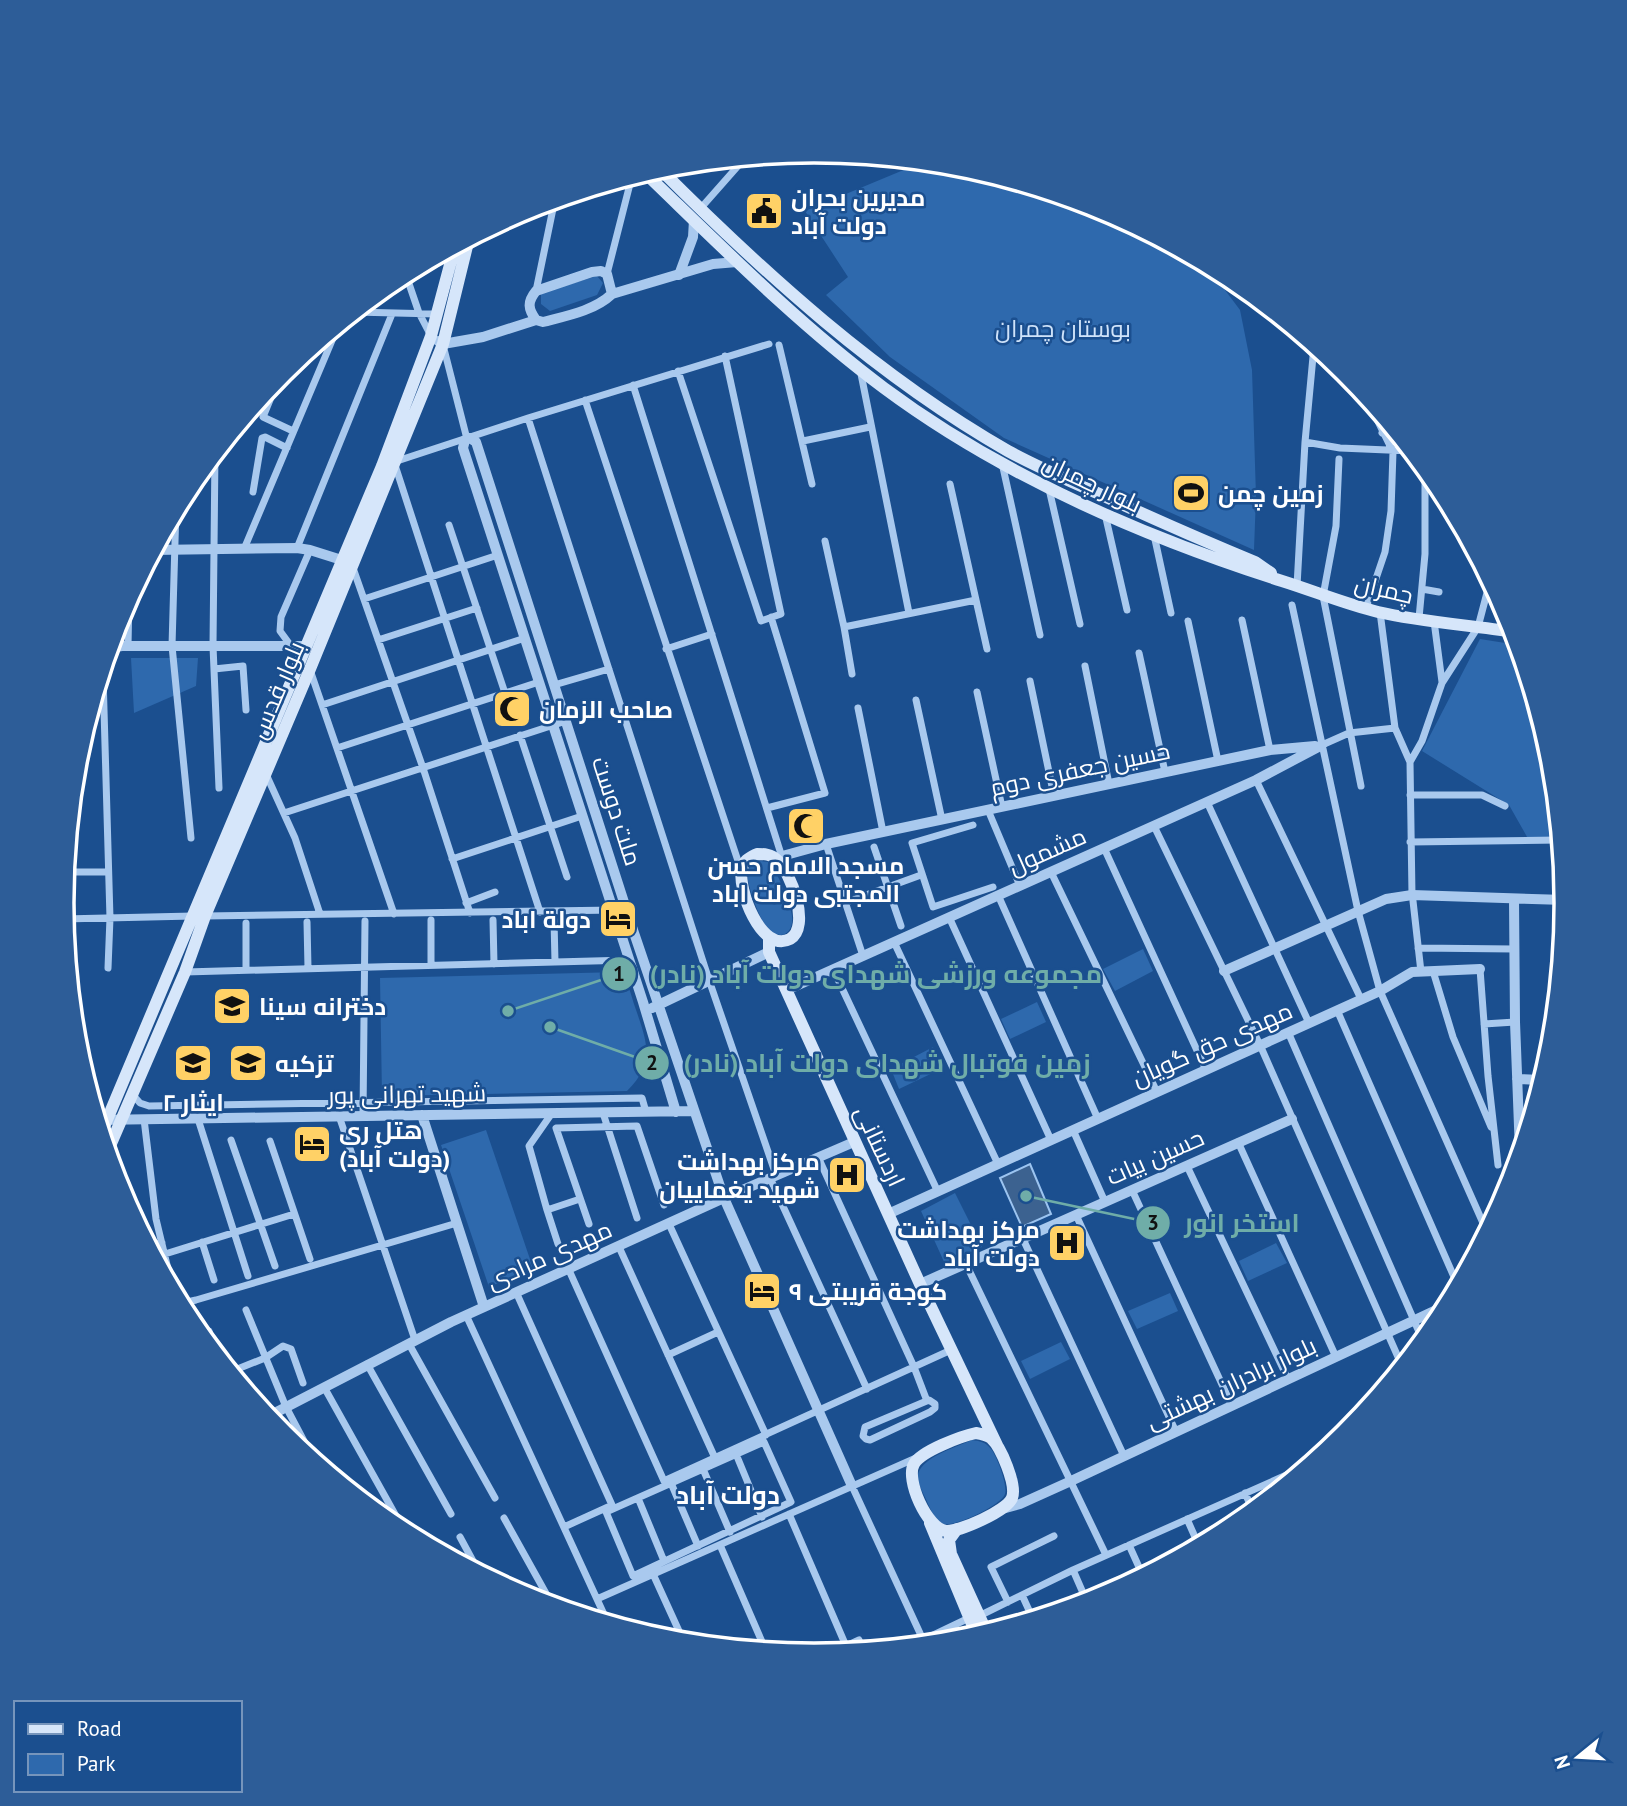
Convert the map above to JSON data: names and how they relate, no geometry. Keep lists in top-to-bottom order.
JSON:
{
  "streets": {
    "main road": [
      "بلوار چمران",
      "چمران",
      "بلوار قدس",
      "اردستانی"
    ],
    "street": [
      "حسین جعفری دوم",
      "ملت دوست",
      "مشمول",
      "مهدی حق گویان",
      "شهید تهرانی پور",
      "حسین بیات",
      "مهدی مرادی",
      "بلوار برادران بهشتی"
    ]
  },
  "crossings": [
    ["بلوار چمران", "چمران"],
    ["بلوار قدس", "شهید تهرانی پور"],
    ["حسین جعفری دوم", "مشمول"],
    ["ملت دوست", "شهید تهرانی پور"],
    ["ملت دوست", "مهدی مرادی"],
    ["مشمول", "اردستانی"],
    ["مهدی حق گویان", "اردستانی"],
    ["اردستانی", "حسین بیات"],
    ["اردستانی", "مهدی مرادی"],
    ["اردستانی", "بلوار برادران بهشتی"]
  ],
  "districts": ["دولت آباد"],
  "parks": ["بوستان چمران"],
  "places": {
    "public building": ["مدیرین بحران دولت آباد"],
    "sports": ["زمین چمن"],
    "mosque": ["صاحب الزمان", "مسجد الامام حسن المجتبى دولت اباد"],
    "hotel": ["دولة اباد", "هتل ری (دولت آباد)", "۹ کوجة قریبتی"],
    "school or university": ["دخترانه سینا", "ایثار ۲", "تزکیه"],
    "other": ["مجموعه ورزشی شهدای دولت آباد (نادر)", "زمین فوتبال شهدای دولت آباد (نادر)", "استخر انور"],
    "hospital": ["مرکز بهداشت شهید یغماییان", "مرکز بهداشت دولت آباد"]
  },
  "legend": ["Road", "Park"],
  "north": "left"
}
